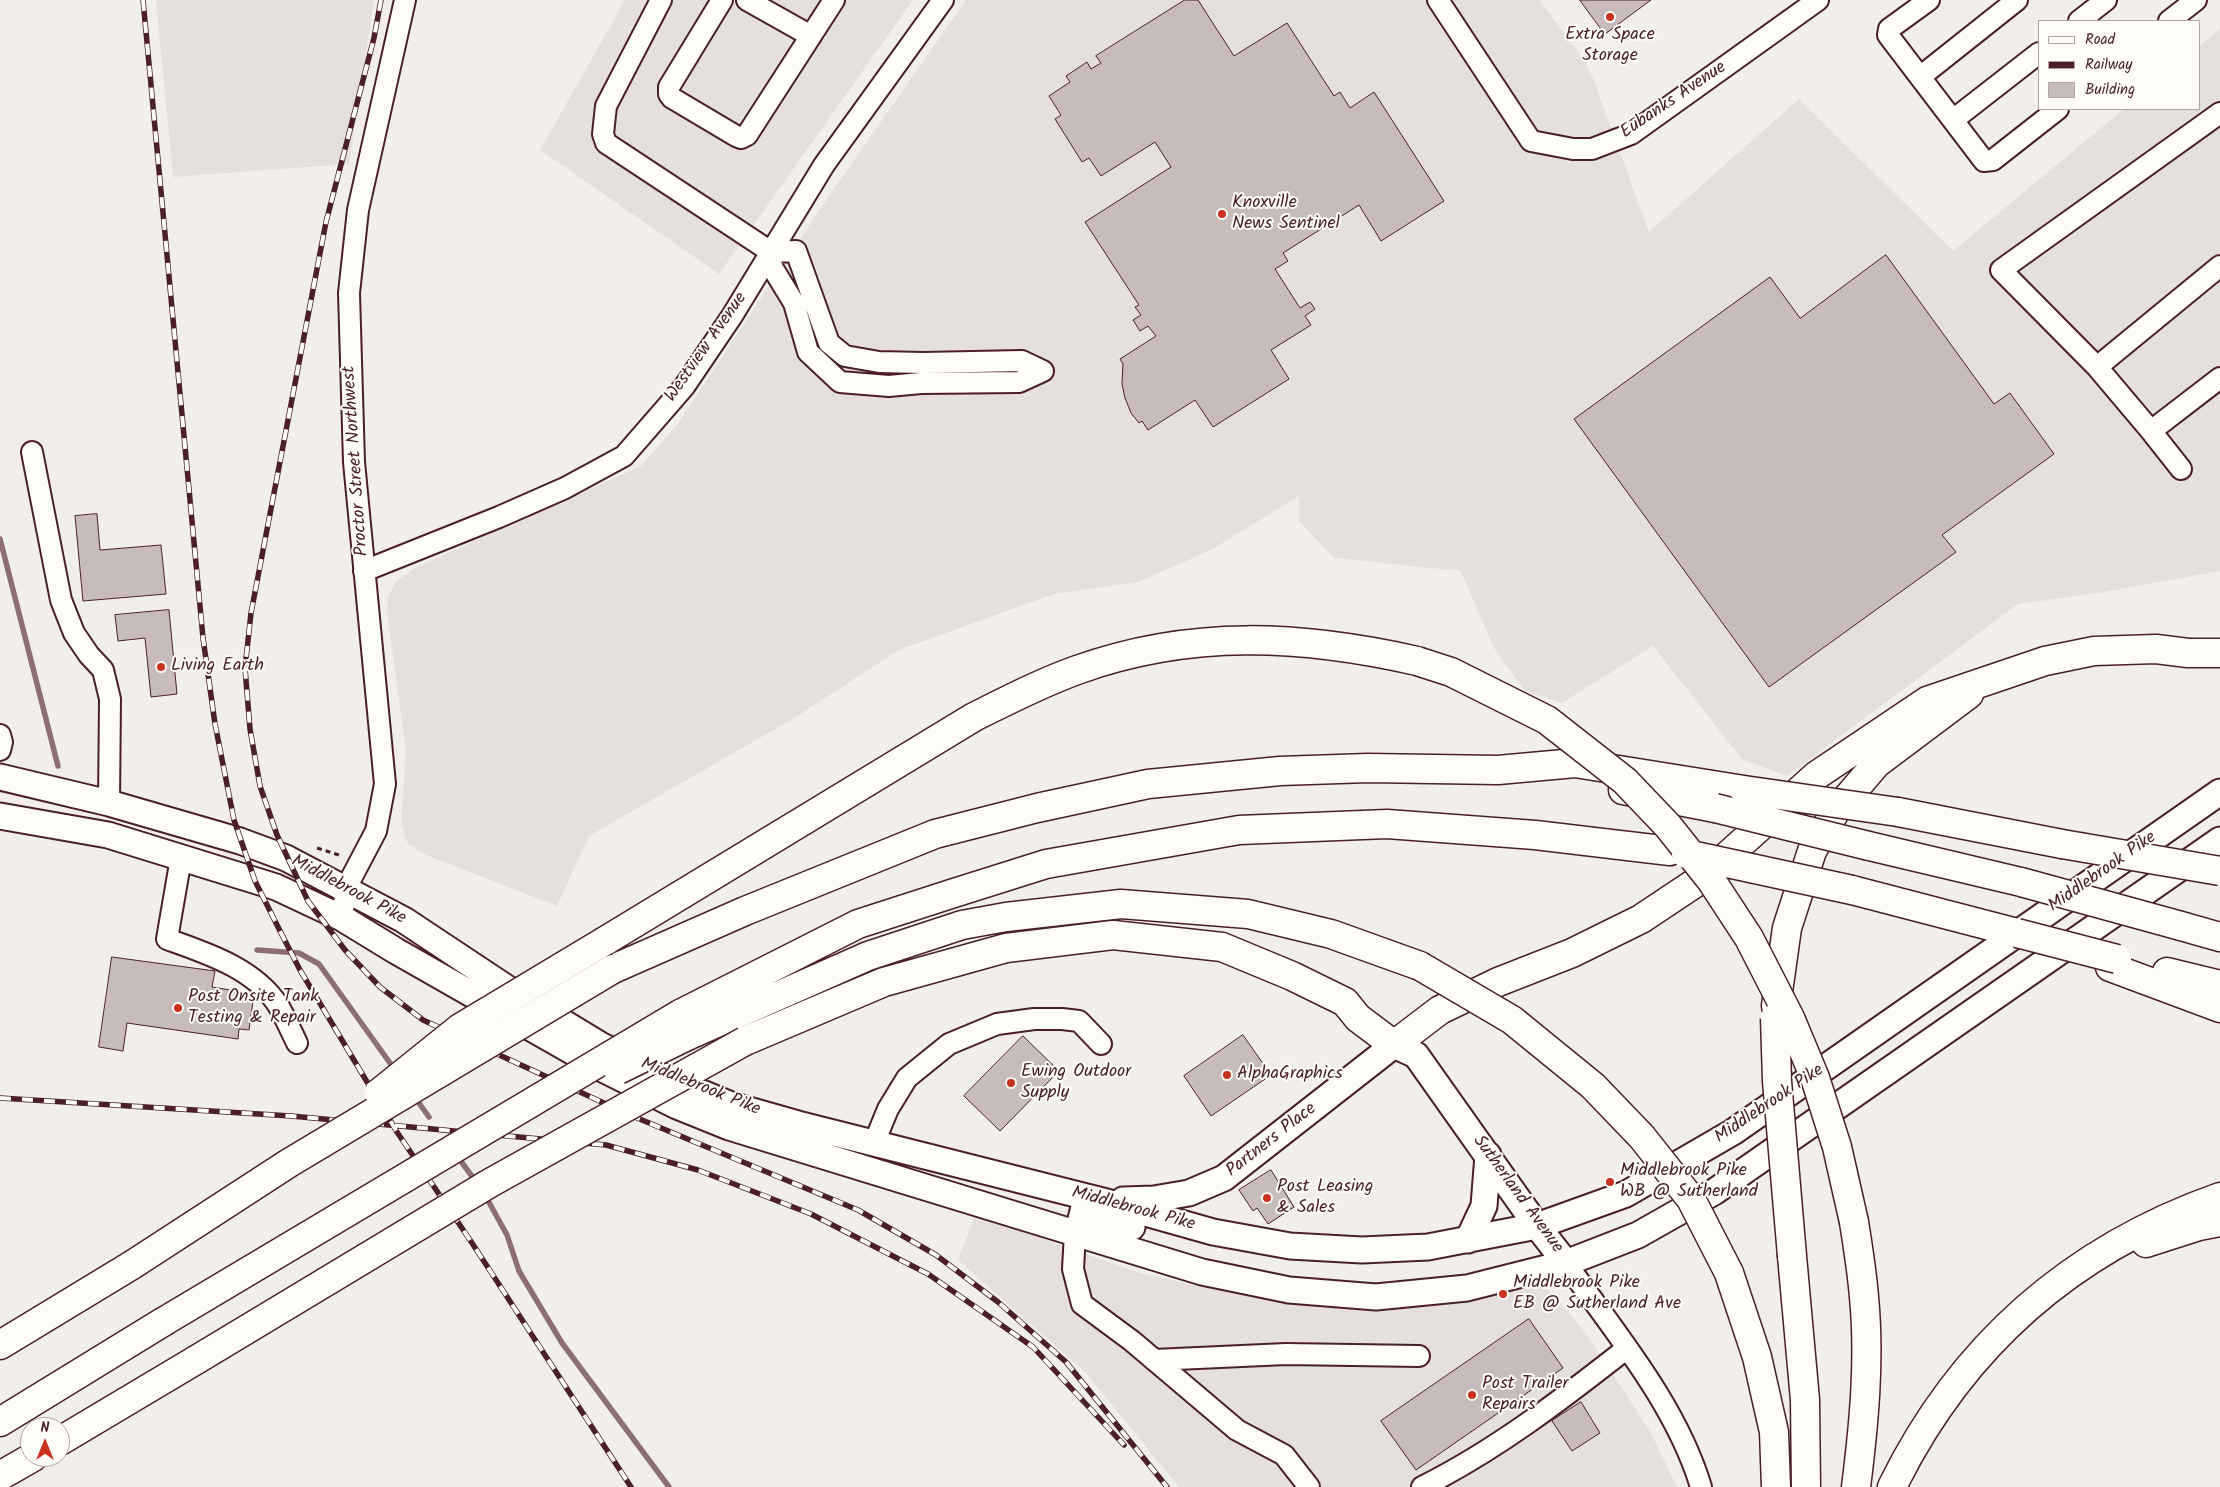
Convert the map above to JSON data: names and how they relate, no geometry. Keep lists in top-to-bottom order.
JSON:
{
  "streets": {
    "main road": ["Middlebrook Pike", "Partners Place", "Sutherland Avenue"],
    "street": ["Eubanks Avenue", "Westview Avenue", "Proctor Street Northwest"]
  },
  "crossings": [
    ["Westview Avenue", "Proctor Street Northwest"],
    ["Proctor Street Northwest", "Middlebrook Pike"],
    ["Middlebrook Pike", "Partners Place"],
    ["Middlebrook Pike", "Sutherland Avenue"],
    ["Partners Place", "Sutherland Avenue"]
  ],
  "places": [
    "Extra Space Storage",
    "Knoxville News Sentinel",
    "Living Earth",
    "Post Onsite Tank Testing & Repair",
    "AlphaGraphics",
    "Ewing Outdoor Supply",
    "Middlebrook Pike WB @ Sutherland",
    "Post Leasing & Sales",
    "Middlebrook Pike EB @ Sutherland Ave",
    "Post Trailer Repairs"
  ],
  "legend": ["Road", "Railway", "Building"],
  "north": "top"
}
